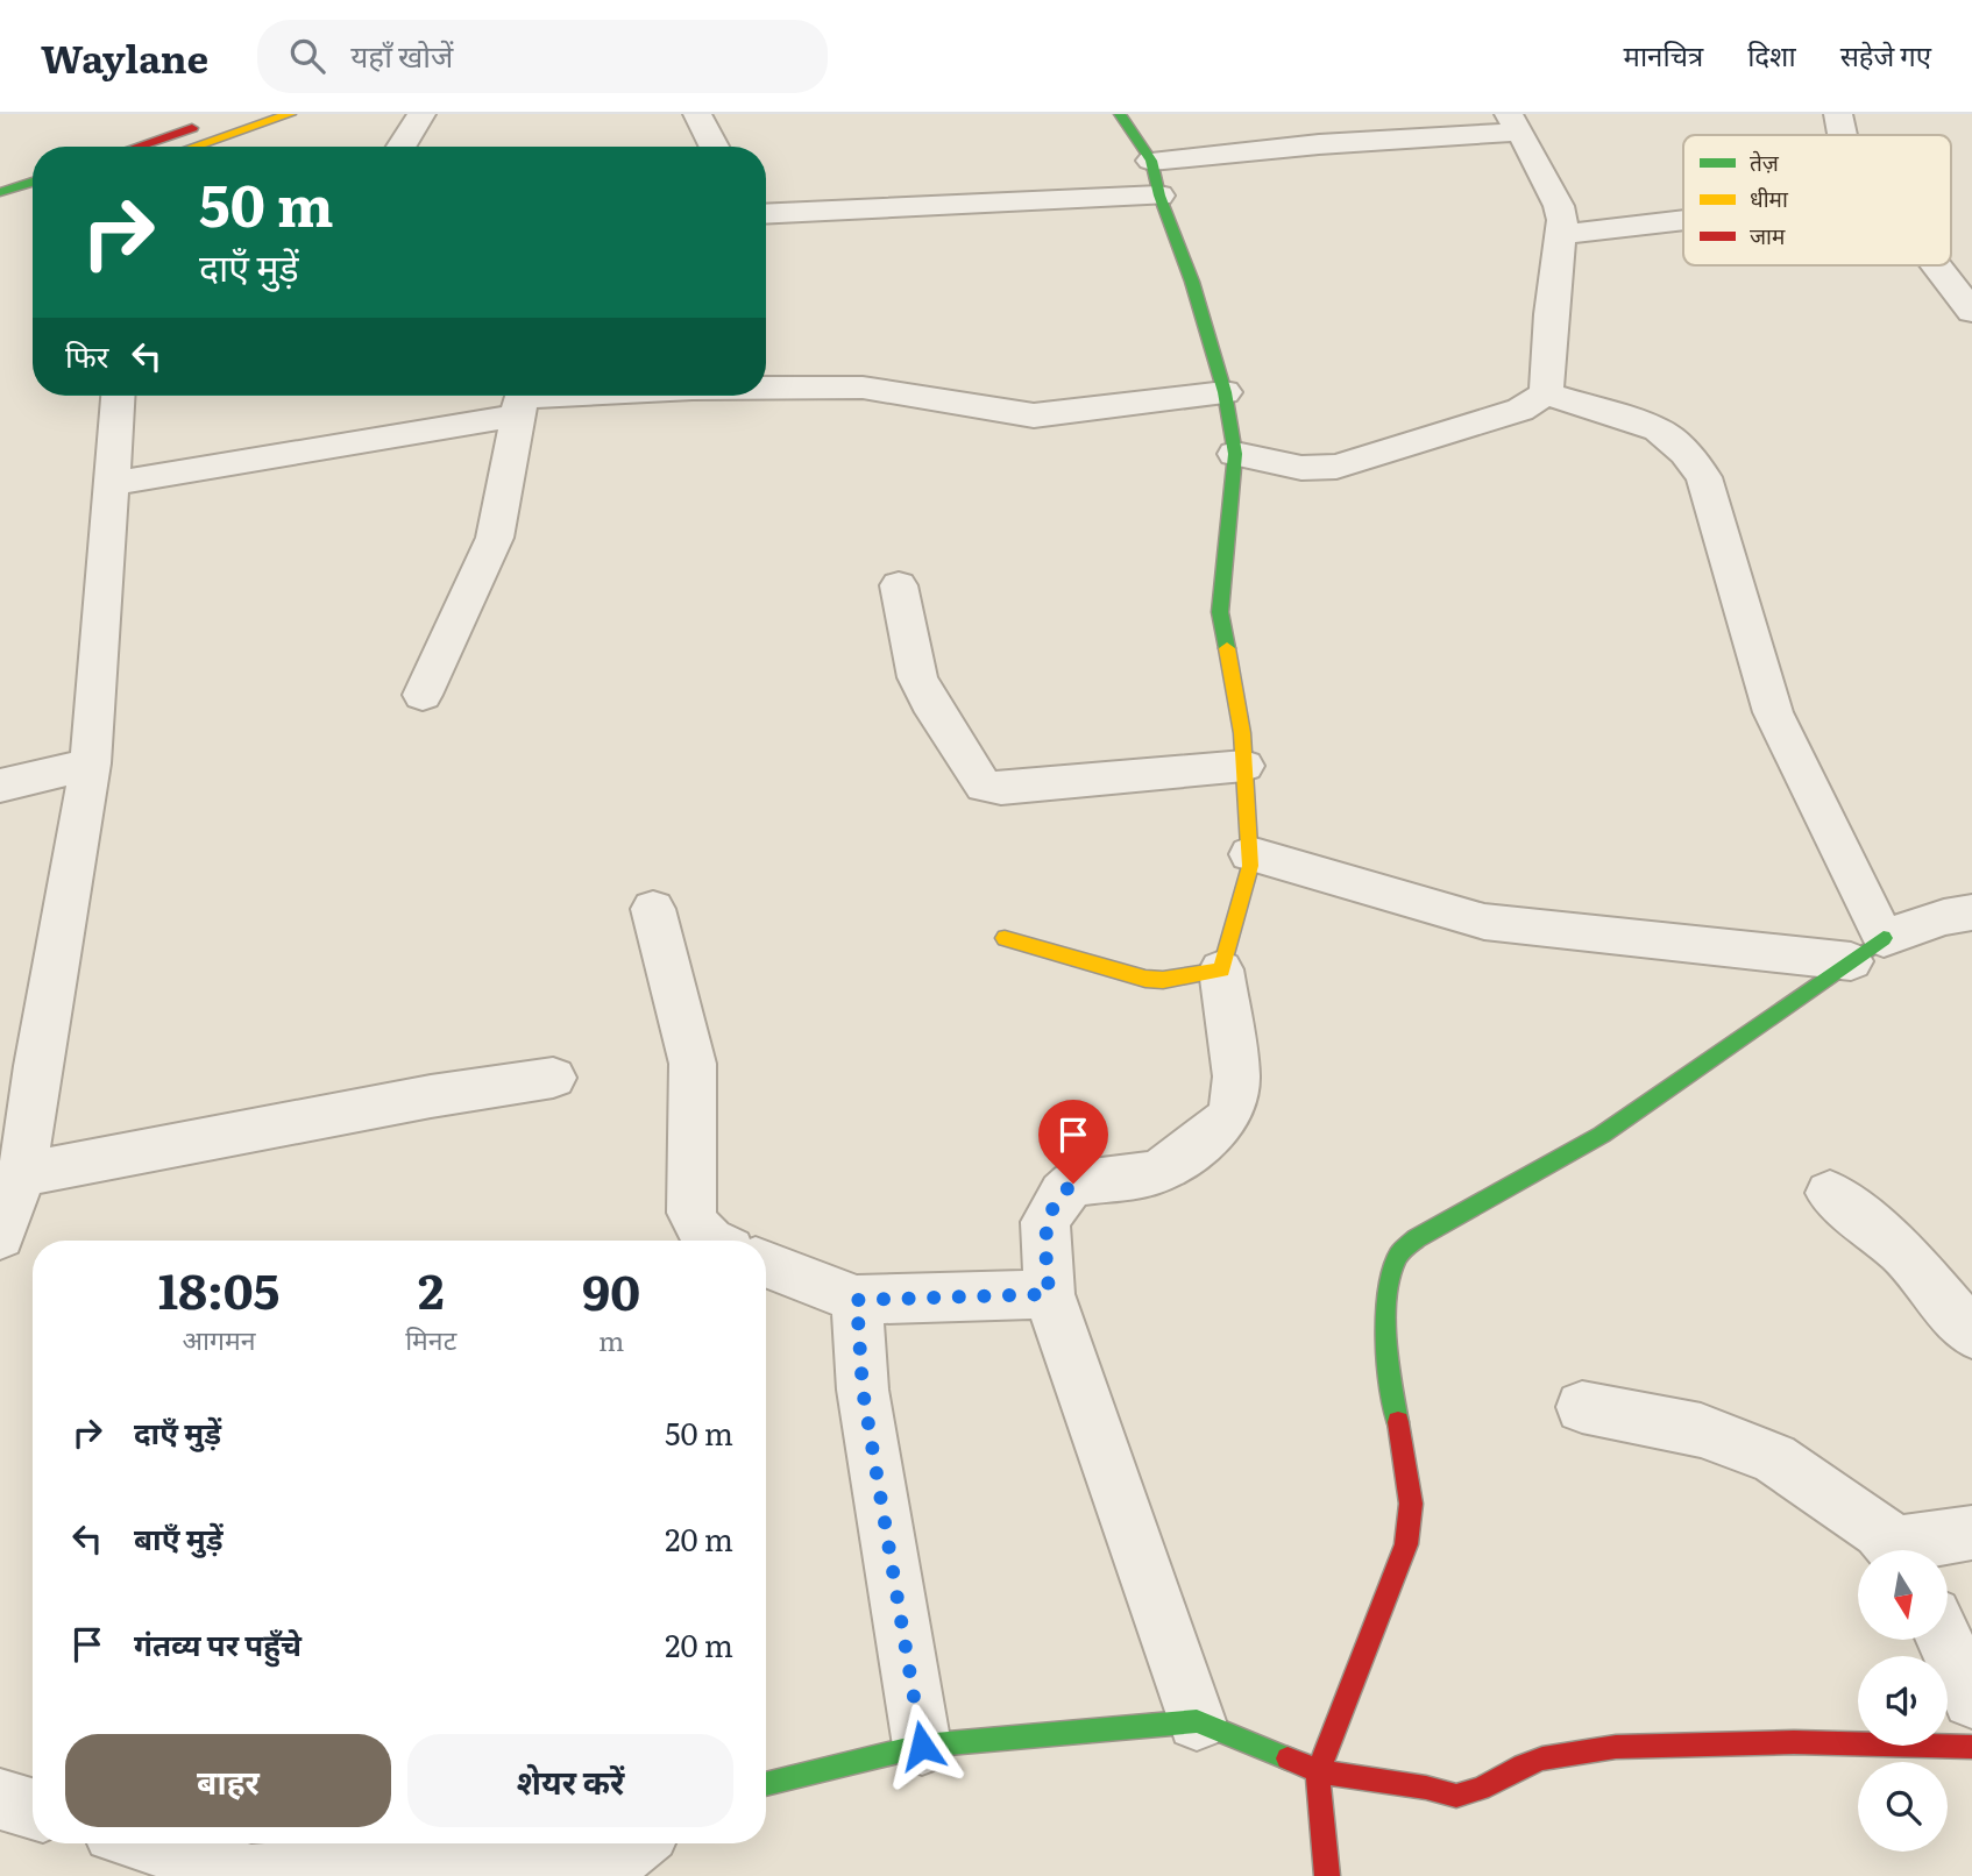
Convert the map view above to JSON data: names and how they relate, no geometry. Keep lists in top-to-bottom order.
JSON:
{
  "legend": ["तेज़", "धीमा", "जाम"],
  "north": "bottom",
  "page": {
    "header": "Waylane",
    "search": "यहाँ खोजें",
    "nav": ["मानचित्र", "दिशा", "सहेजे गए"],
    "turn": ["50 m", "दाएँ मुड़ें"],
    "then": "फिर",
    "eta": [
      "18:05",
      "आगमन",
      "2",
      "मिनट",
      "90",
      "m"
    ],
    "list": [
      {
        "name": "दाएँ मुड़ें",
        "value": "50 m"
      },
      {
        "name": "बाएँ मुड़ें",
        "value": "20 m"
      },
      {
        "name": "गंतव्य पर पहुँचे",
        "value": "20 m"
      }
    ],
    "buttons": ["बाहर", "शेयर करें"]
  }
}
